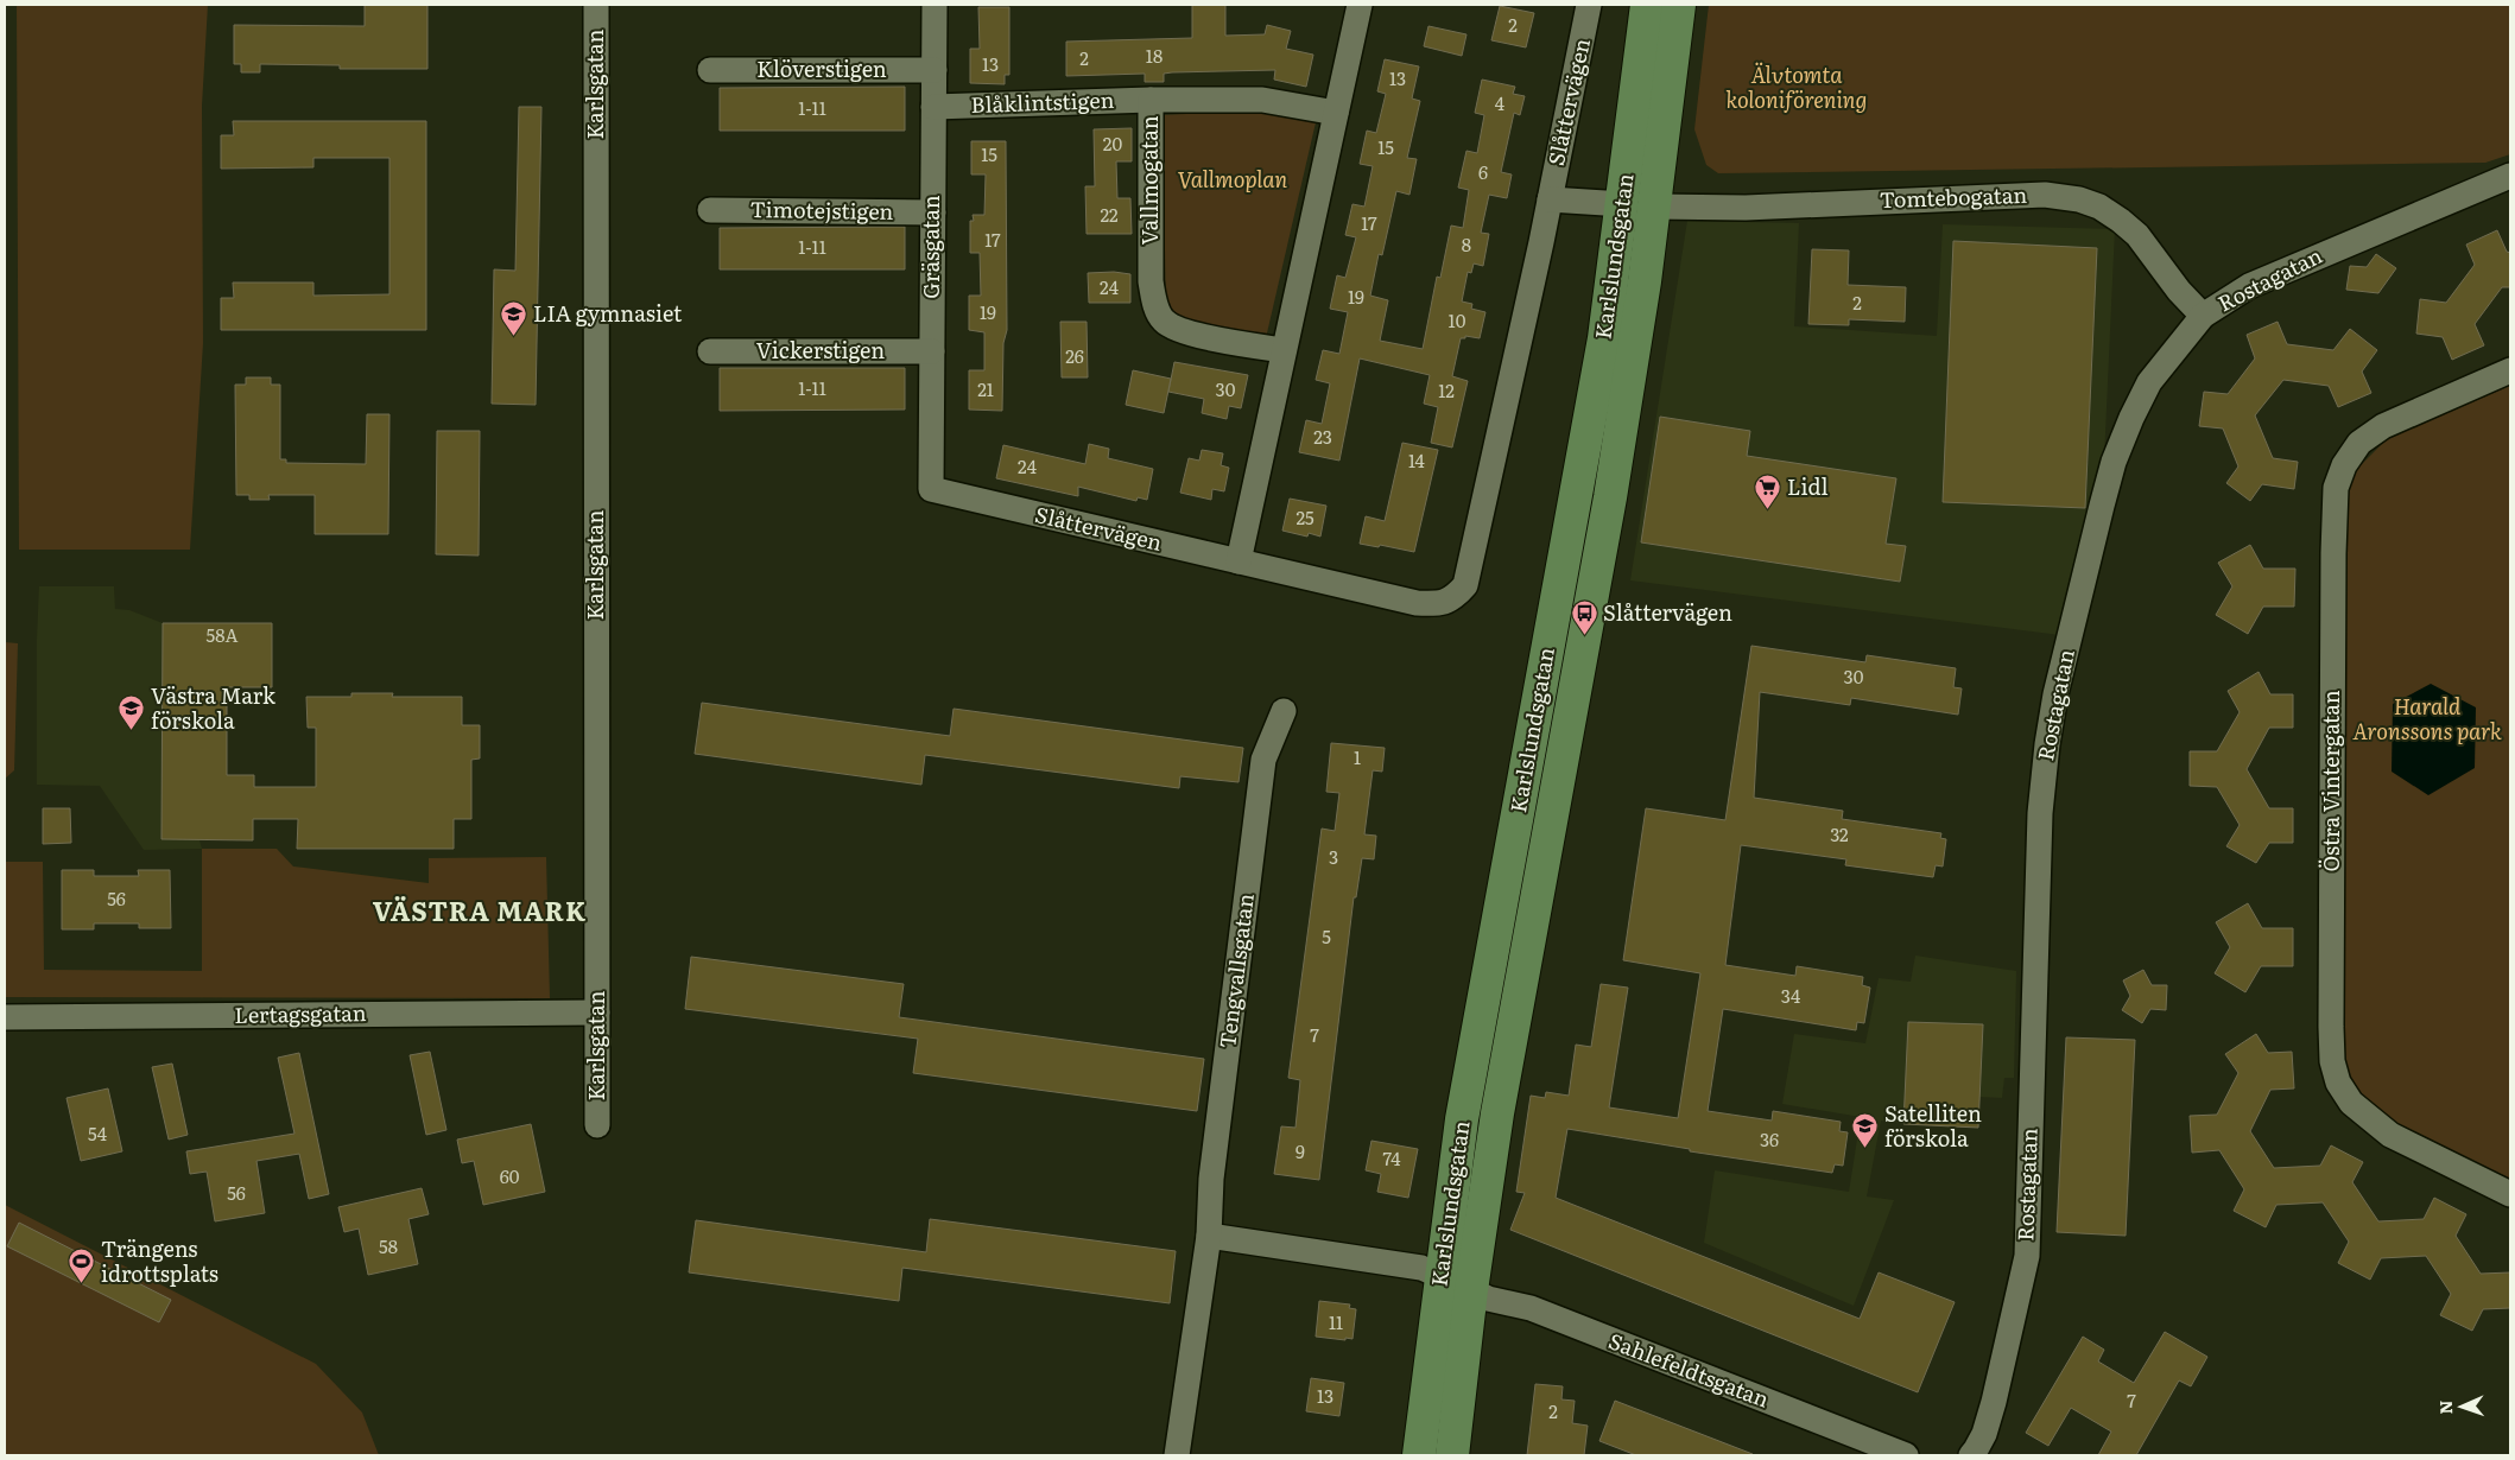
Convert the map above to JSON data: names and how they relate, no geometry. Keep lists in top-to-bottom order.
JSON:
{
  "streets": {
    "main road": ["Karlslundsgatan"],
    "street": [
      "Klöverstigen",
      "Karlsgatan",
      "Slåttervägen",
      "Blåklintstigen",
      "Vallmogatan",
      "Tomtebogatan",
      "Timotejstigen",
      "Gräsgatan",
      "Rostagatan",
      "Vickerstigen",
      "Östra Vintergatan",
      "Tengvallsgatan",
      "Lertagsgatan",
      "Sahlefeldtsgatan"
    ]
  },
  "crossings": [
    ["Klöverstigen", "Gräsgatan"],
    ["Karlsgatan", "Lertagsgatan"],
    ["Slåttervägen", "Gräsgatan"],
    ["Blåklintstigen", "Vallmogatan"],
    ["Blåklintstigen", "Gräsgatan"],
    ["Tomtebogatan", "Karlslundsgatan"],
    ["Tomtebogatan", "Rostagatan"],
    ["Timotejstigen", "Gräsgatan"],
    ["Gräsgatan", "Vickerstigen"],
    ["Karlslundsgatan", "Sahlefeldtsgatan"]
  ],
  "districts": ["VÄSTRA MARK"],
  "parks": ["Älvtomta koloniförening", "Vallmoplan", "Harald Aronssons park"],
  "places": {
    "school or university": ["LIA gymnasiet", "Västra Mark förskola", "Satelliten förskola"],
    "supermarket": ["Lidl"],
    "bus stop": ["Slåttervägen"],
    "sports": ["Trängens idrottsplats"]
  },
  "house_numbers": [
    "2",
    "18",
    "2",
    "13",
    "13",
    "4",
    "1-11",
    "20",
    "15",
    "15",
    "6",
    "22",
    "17",
    "17",
    "8",
    "1-11",
    "24",
    "19",
    "2",
    "19",
    "10",
    "26",
    "1-11",
    "21",
    "30",
    "12",
    "23",
    "14",
    "24",
    "25",
    "58A",
    "30",
    "1",
    "32",
    "3",
    "56",
    "5",
    "34",
    "7",
    "54",
    "36",
    "9",
    "74",
    "60",
    "56",
    "58",
    "11",
    "13",
    "7",
    "2"
  ],
  "north": "left"
}
